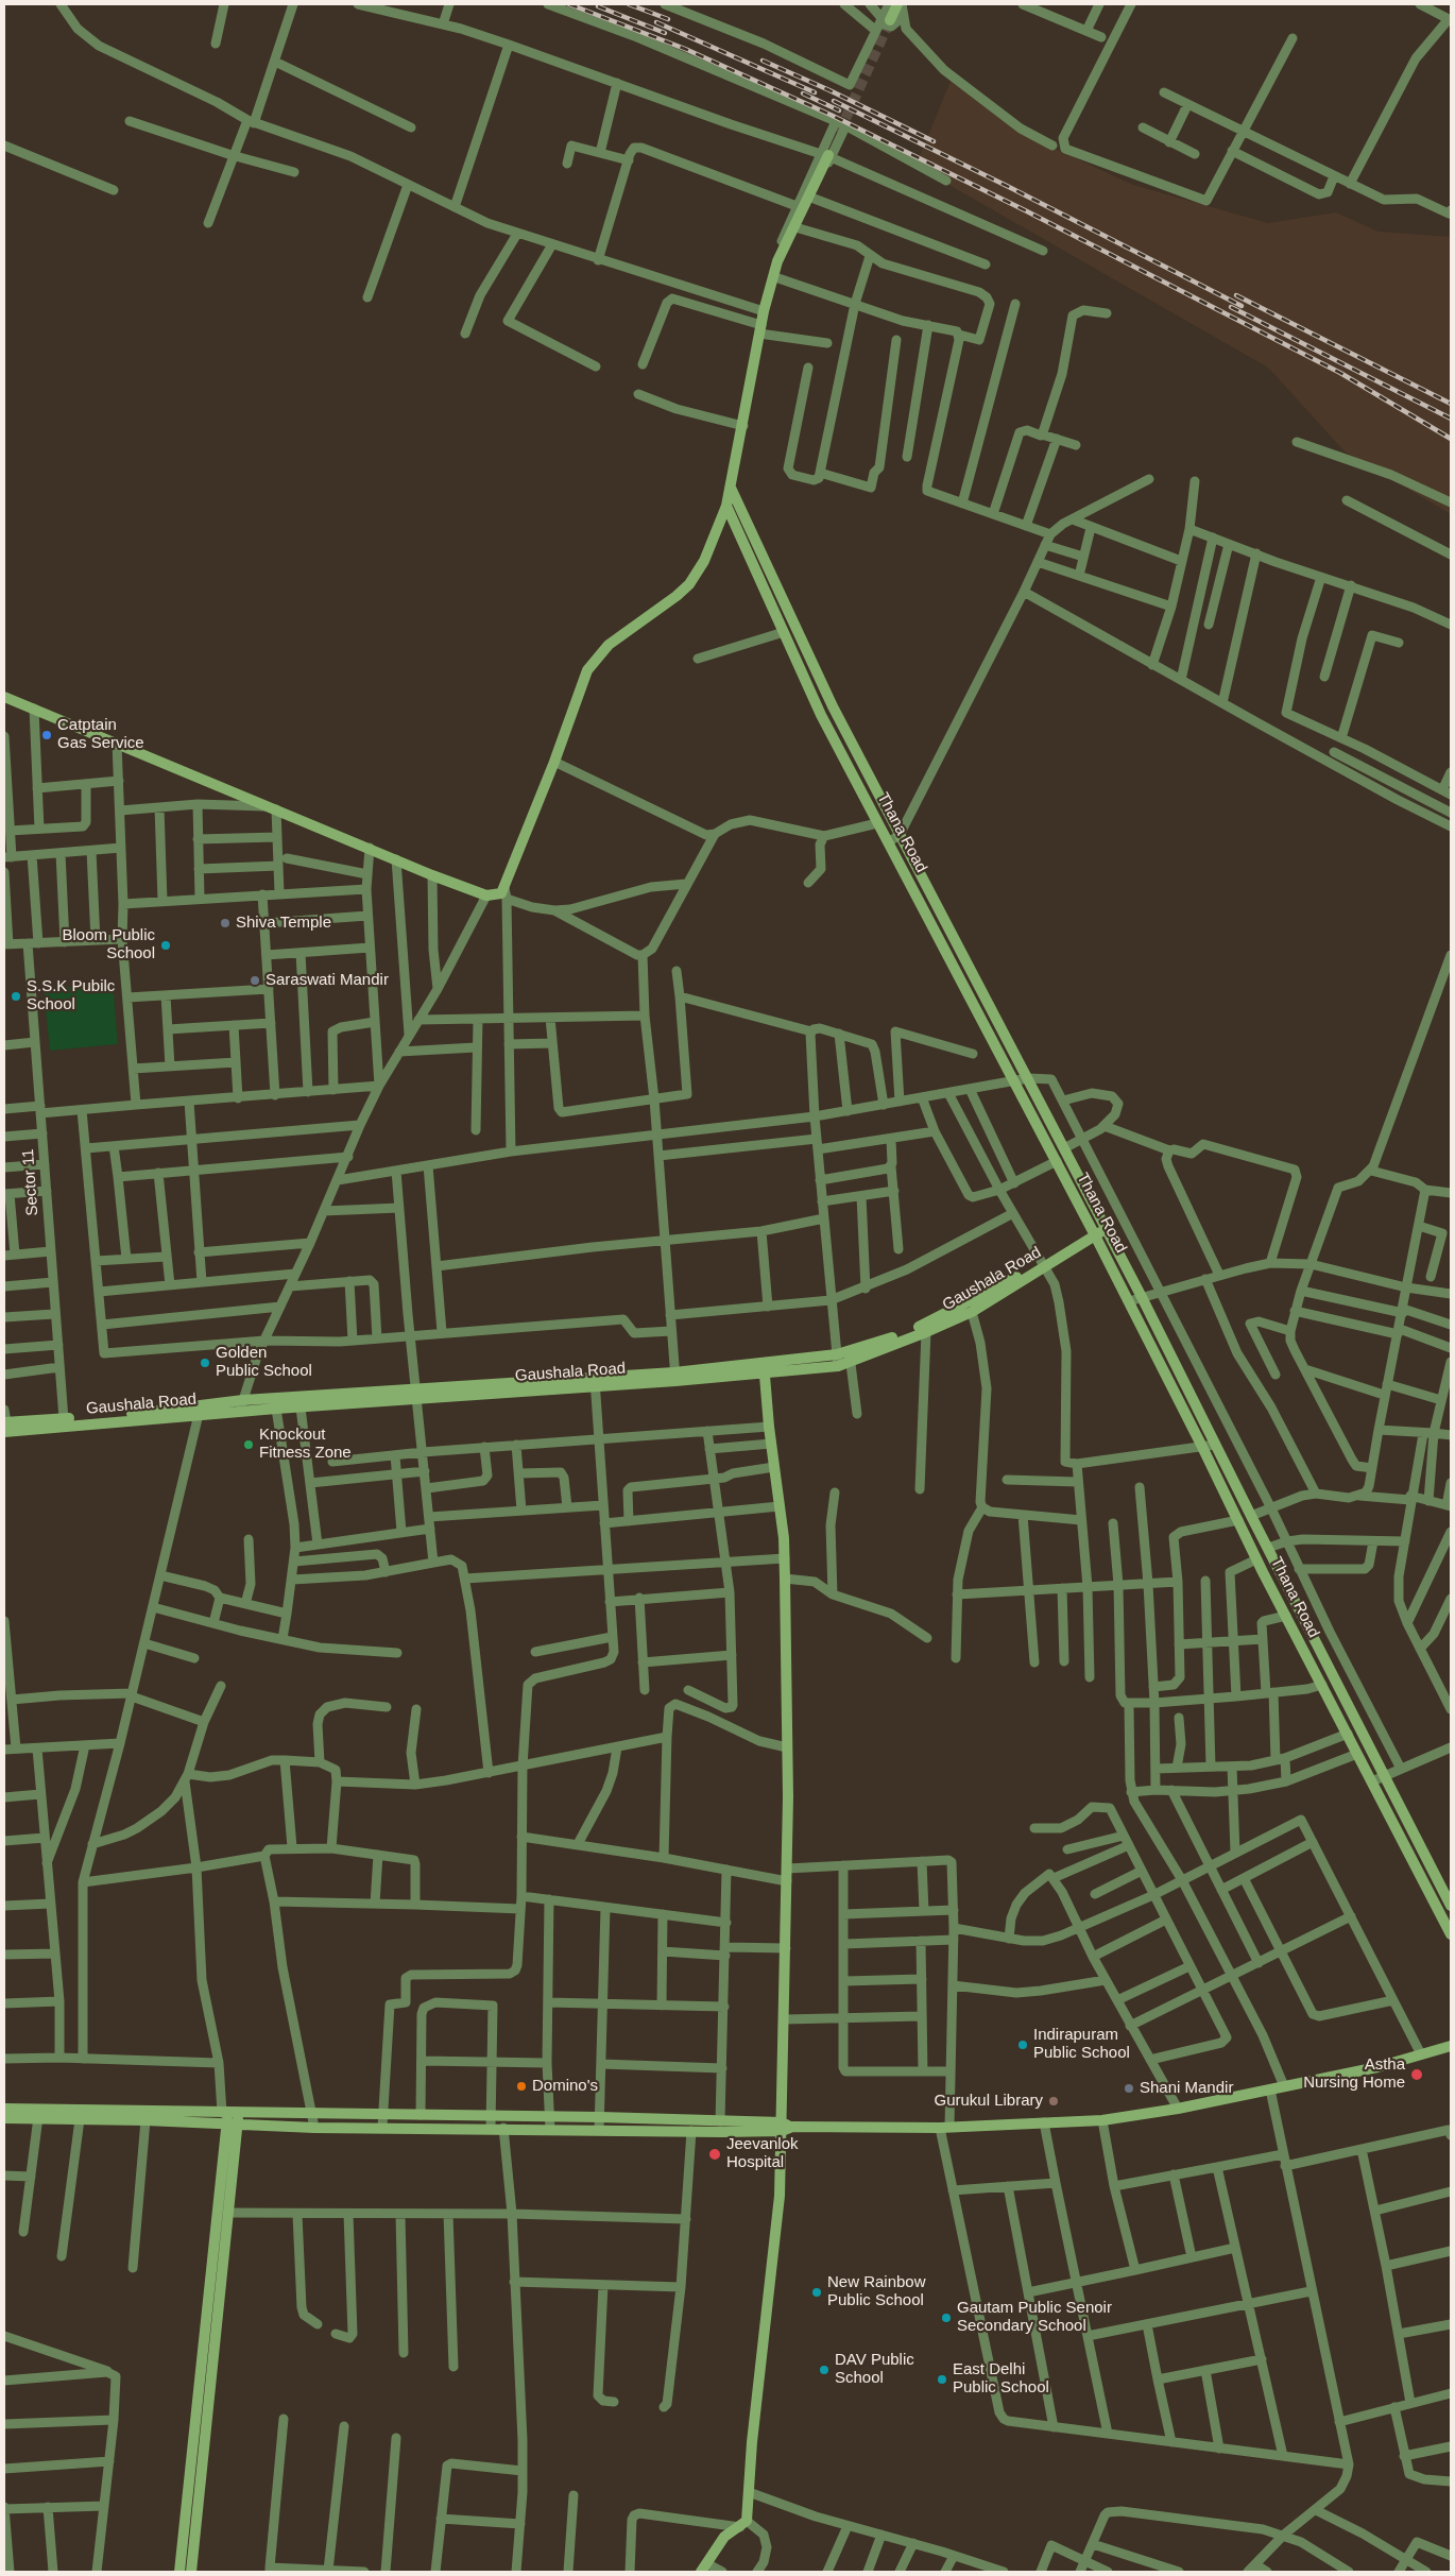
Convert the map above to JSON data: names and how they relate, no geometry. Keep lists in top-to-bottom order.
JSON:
{
  "streets": {
    "street": ["Thana Road", "Sector 11", "Gaushala Road"]
  },
  "crossings": [
    ["Thana Road", "Gaushala Road"],
    ["Sector 11", "Gaushala Road"]
  ],
  "places": [
    "Catptain Gas Service",
    "Shiva Temple",
    "Bloom Public School",
    "Saraswati Mandir",
    "S.S.K Pubilc School",
    "Golden Public School",
    "Knockout Fitness Zone",
    "Indirapuram Public School",
    "Astha Nursing Home",
    "Domino's",
    "Shani Mandir",
    "Gurukul Library",
    "Jeevanlok Hospital",
    "New Rainbow Public School",
    "Gautam Public Senoir Secondary School",
    "DAV Public School",
    "East Delhi Public School"
  ]
}
